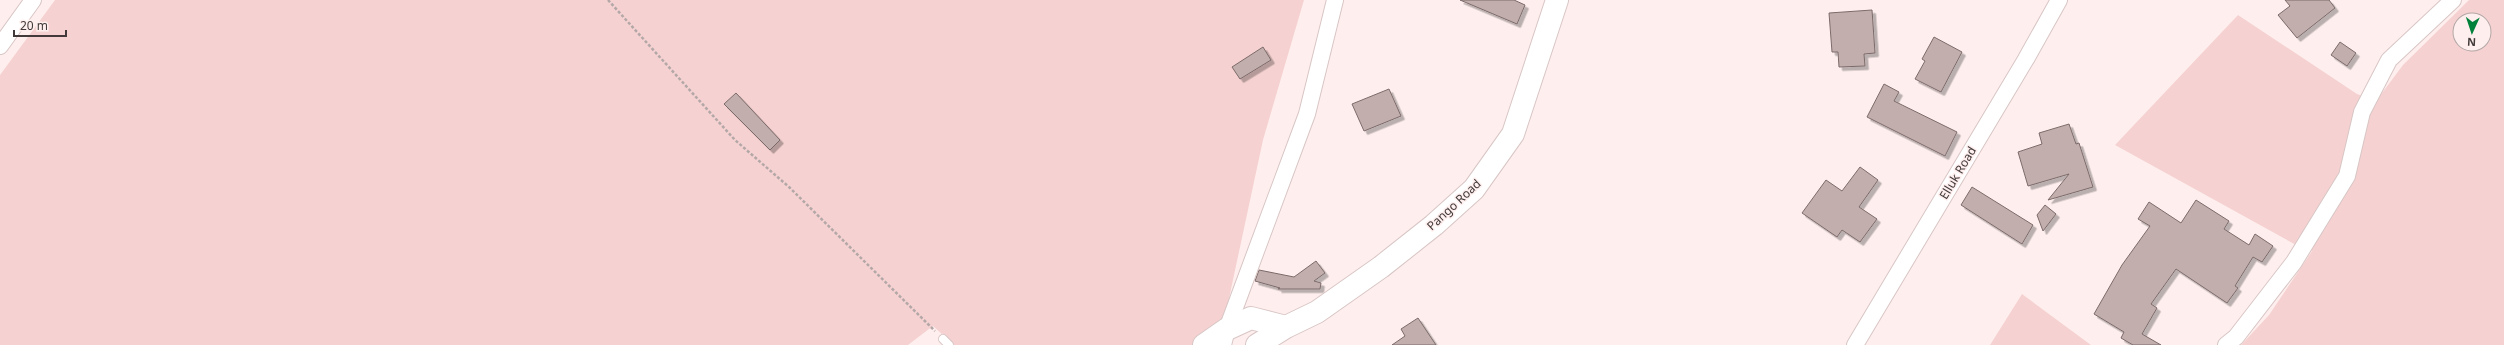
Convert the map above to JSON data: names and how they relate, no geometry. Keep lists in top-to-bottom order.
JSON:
{
  "streets": {
    "street": ["Elluk Road", "Pango Road"]
  },
  "scale_bar": "20 m",
  "north": "bottom"
}
